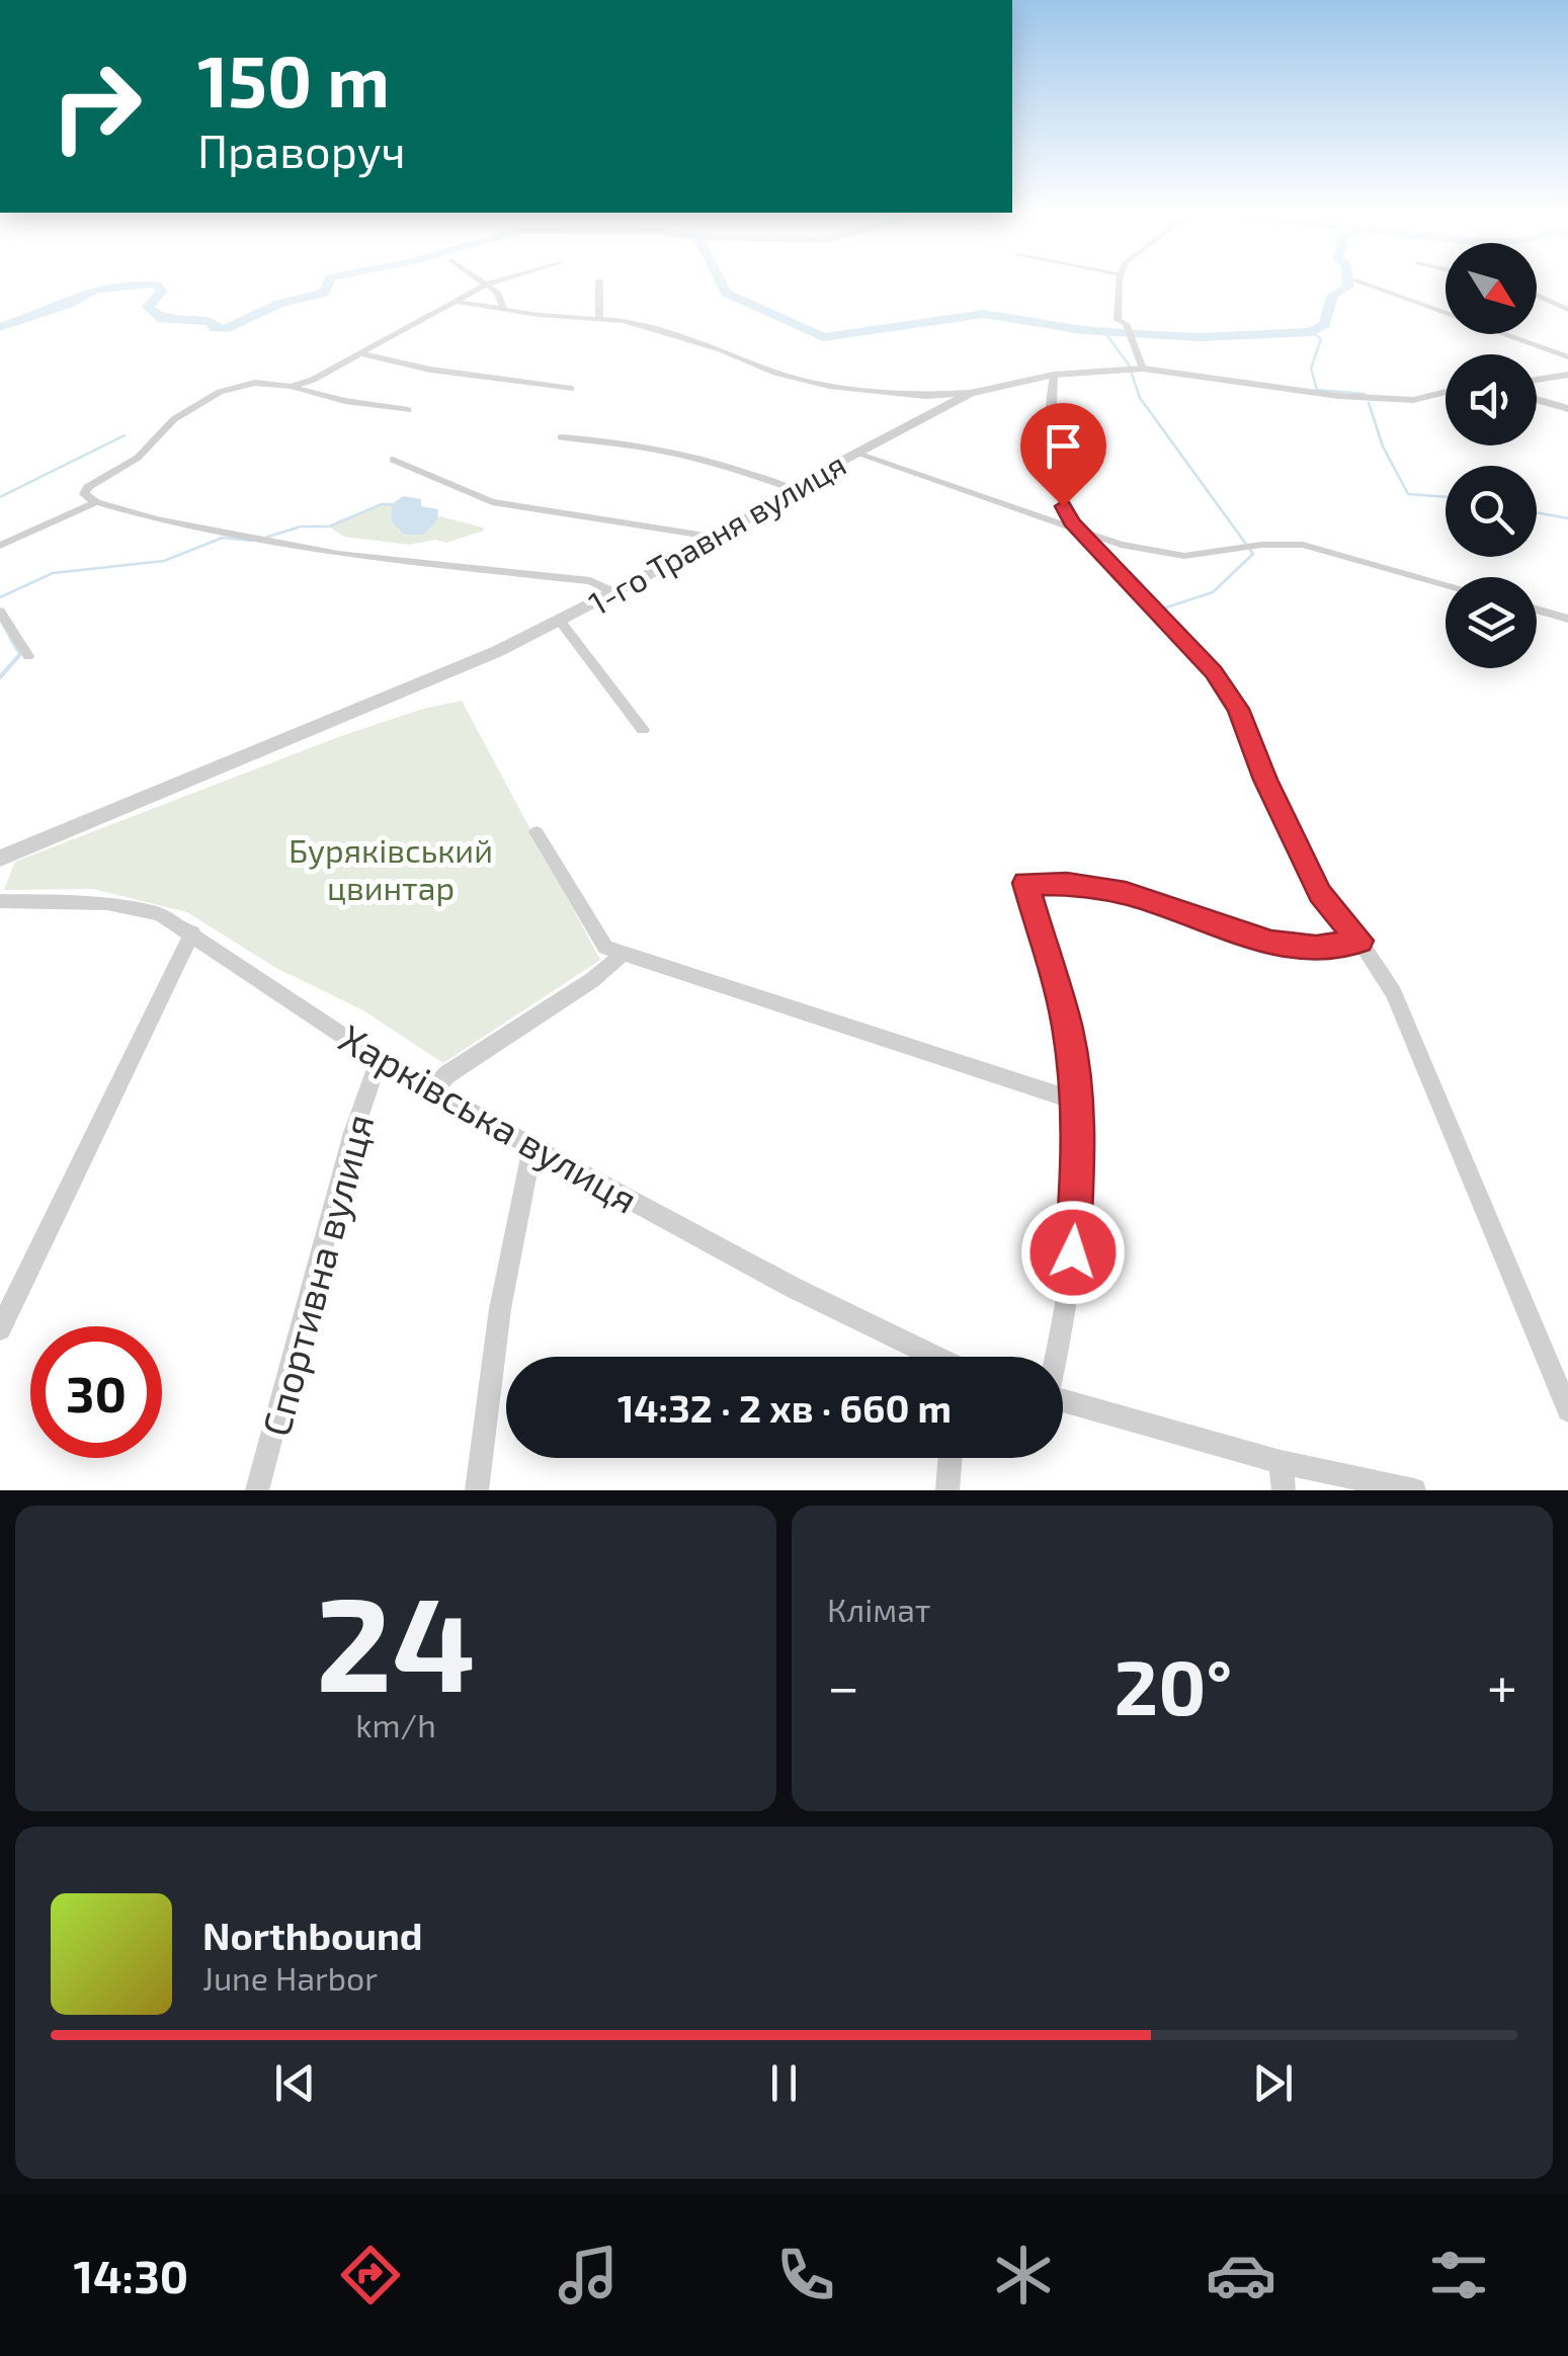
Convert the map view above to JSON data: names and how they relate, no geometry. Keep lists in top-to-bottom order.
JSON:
{
  "streets": {
    "street": ["1-го Травня вулиця", "Харківська вулиця", "Спортивна вулиця"]
  },
  "crossings": [
    ["Харківська вулиця", "Спортивна вулиця"]
  ],
  "parks": ["Буряківський цвинтар"],
  "north": "bottom right",
  "page": {
    "turn": ["150 m", "Праворуч"],
    "limit": "30",
    "trip": "14:32 · 2 хв · 660 m",
    "tile": [
      ["24", "km/h"],
      "Клімат"
    ],
    "heat": ["−", "20°", "+"],
    "song": ["Northbound", "June Harbor"],
    "tabs": "14:30"
  }
}
